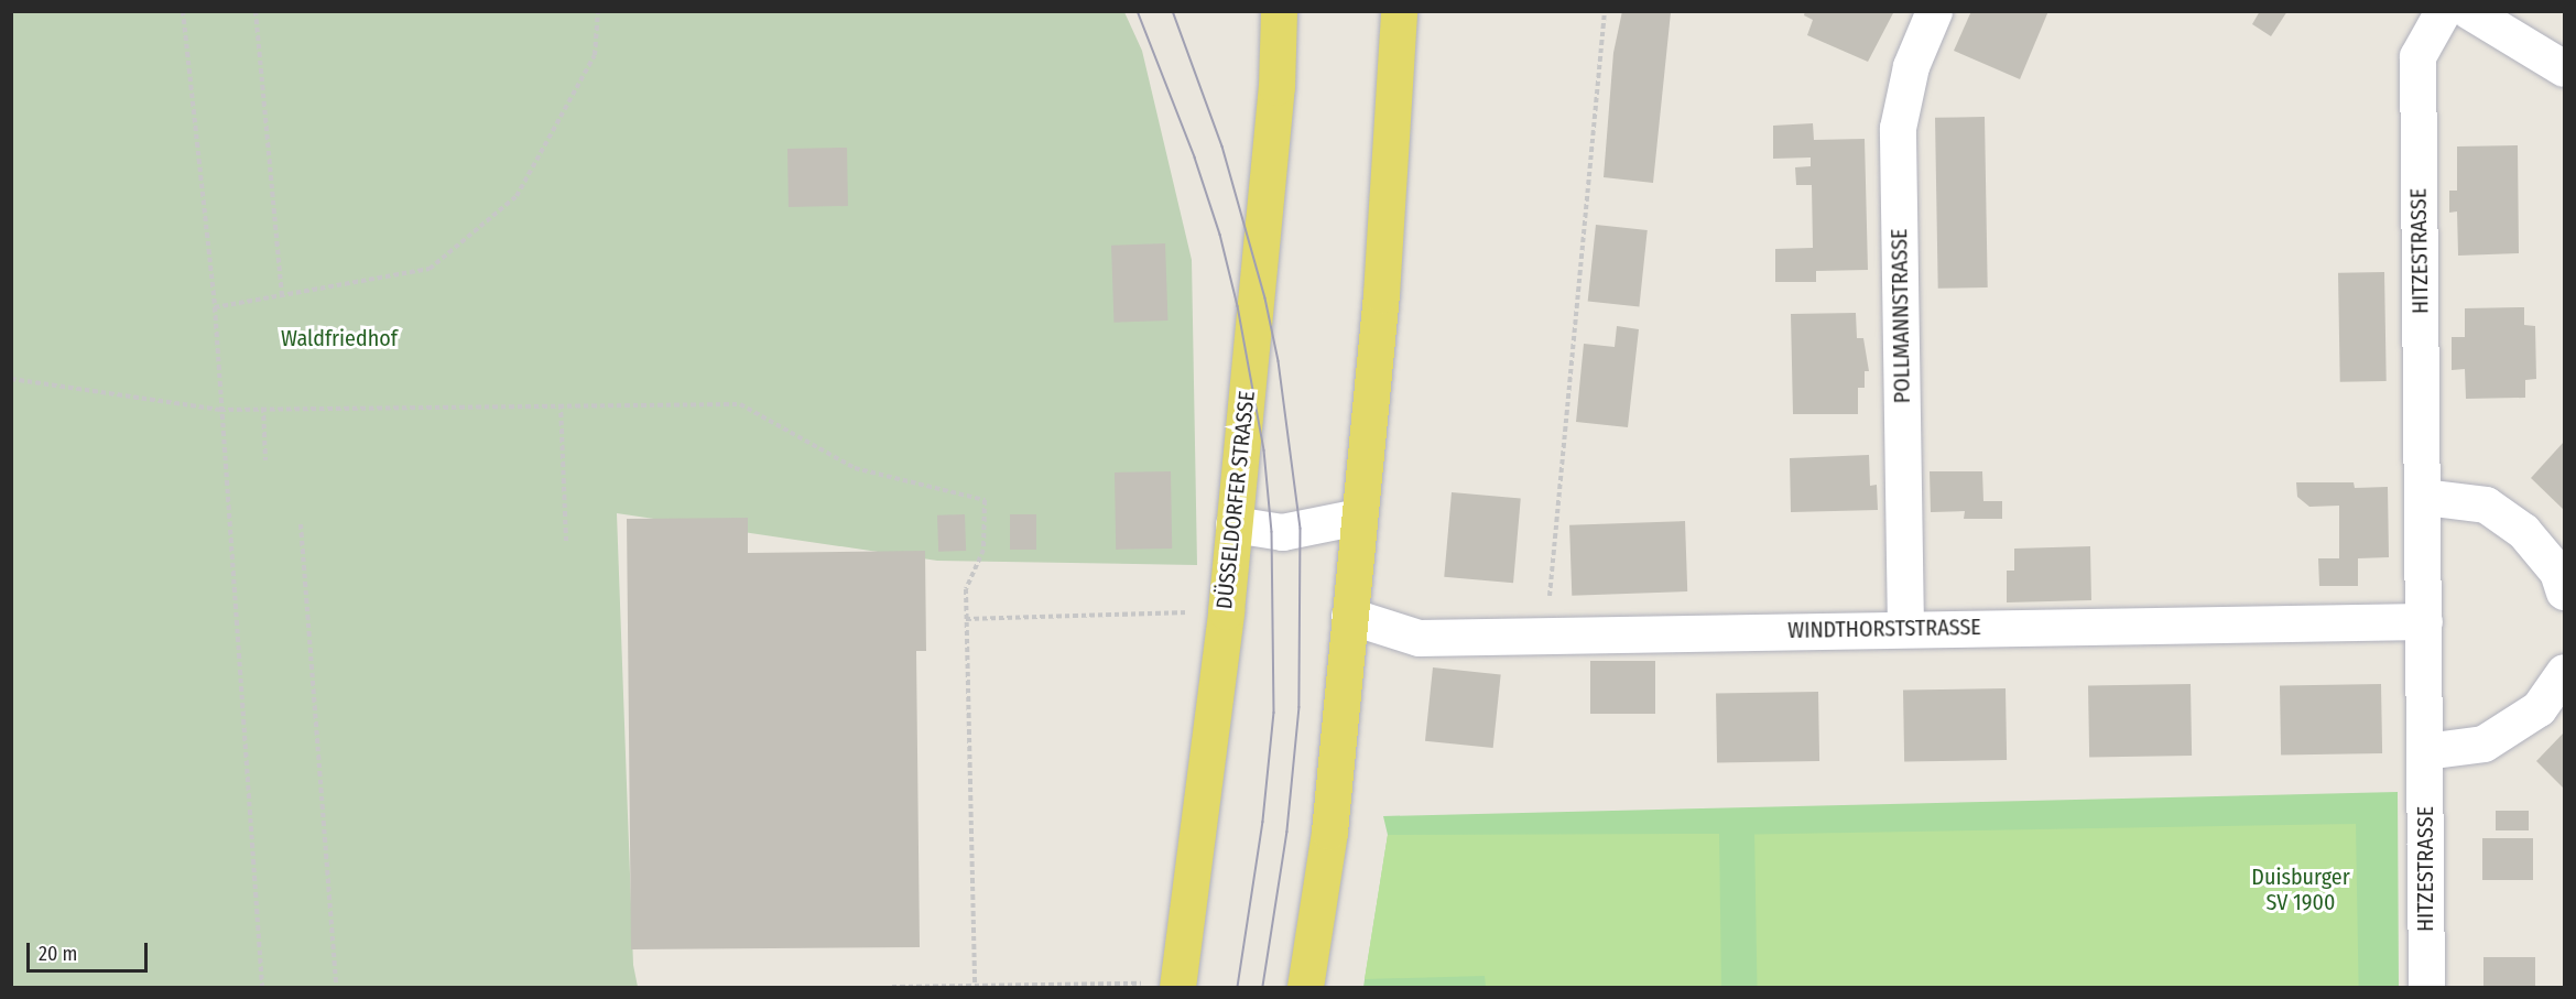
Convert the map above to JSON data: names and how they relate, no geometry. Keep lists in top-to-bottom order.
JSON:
{
  "streets": {
    "main road": ["DÜSSELDORFER STRASSE"],
    "street": ["HITZESTRASSE", "POLLMANNSTRASSE", "WINDTHORSTSTRASSE"]
  },
  "crossings": [
    ["HITZESTRASSE", "WINDTHORSTSTRASSE"],
    ["POLLMANNSTRASSE", "WINDTHORSTSTRASSE"]
  ],
  "parks": ["Waldfriedhof", "Duisburger SV 1900"],
  "scale_bar": "20 m"
}
